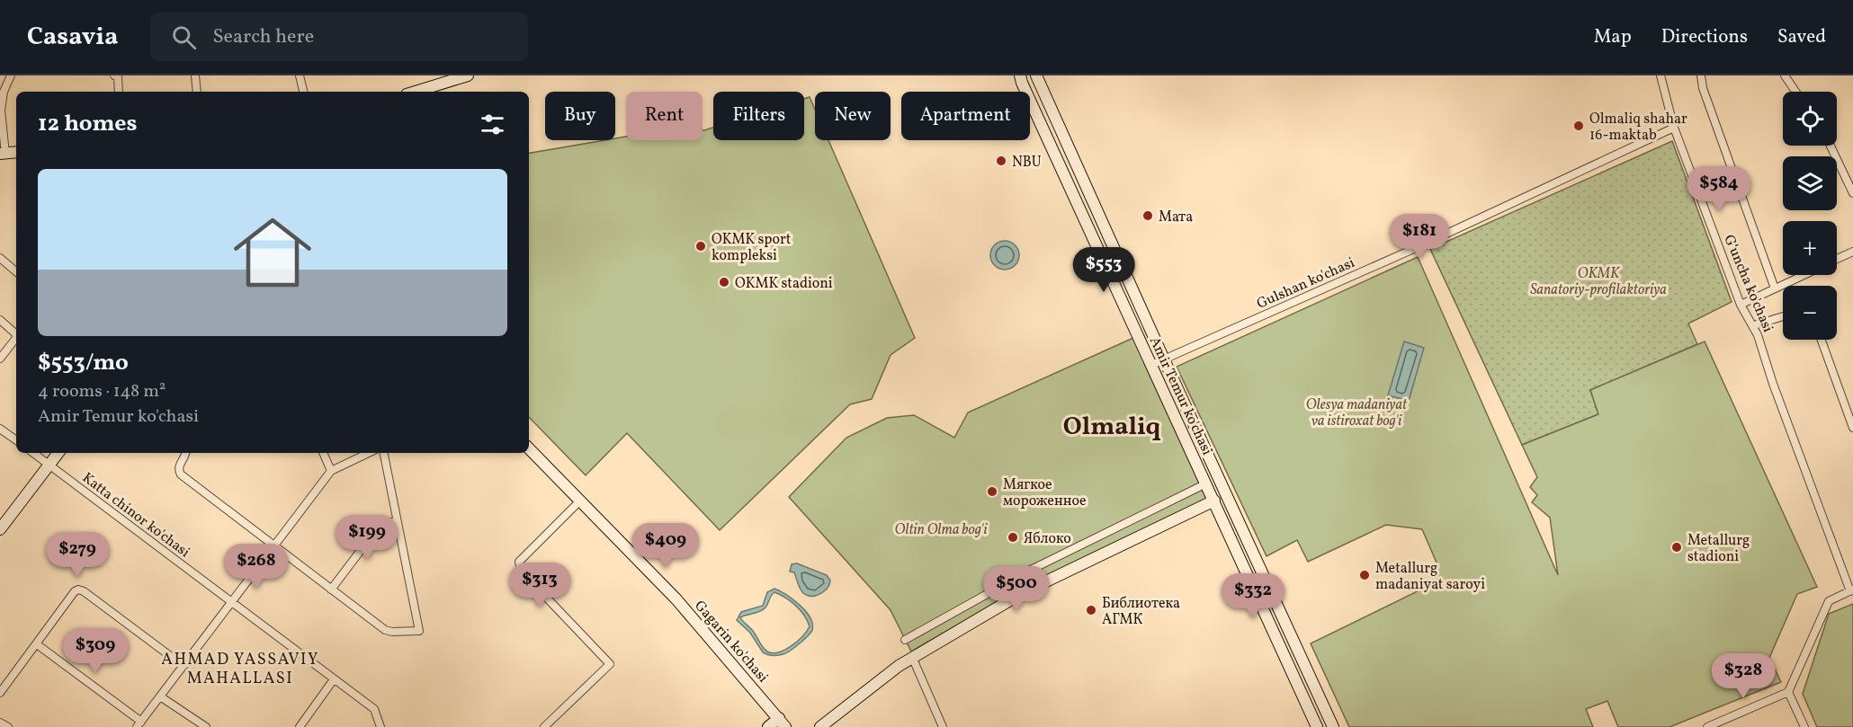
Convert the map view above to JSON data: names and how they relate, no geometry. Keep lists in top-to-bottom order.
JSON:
{
  "streets": {
    "main road": ["Amir Temur ko'chasi", "Gagarin ko'chasi"],
    "street": ["Gulshan ko'chasi", "G‘uncha ko'chasi", "Katta chinor ko'chasi"]
  },
  "crossings": [
    ["Gulshan ko'chasi", "G‘uncha ko'chasi"],
    ["Gulshan ko'chasi", "Amir Temur ko'chasi"]
  ],
  "districts": ["Olmaliq", "AHMAD YASSAVIY MAHALLASI"],
  "parks": ["OKMK Sanatoriy-profilaktoriya", "Olesya madaniyat va istiroxat bog'i", "Oltin Olma bog'i"],
  "places": [
    "Olmaliq shahar 16-maktab",
    "NBU",
    "Мата",
    "OKMK sport kompleksi",
    "OKMK stadioni",
    "Мягкое мороженное",
    "Яблоко",
    "Metallurg stadioni",
    "Metallurg madaniyat saroyi",
    "Библиотека АГМК"
  ],
  "page": {
    "header": "Casavia",
    "search": "Search here",
    "nav": ["Map", "Directions", "Saved"],
    "map_buttons": ["+", "−"],
    "chip": [
      "Buy",
      "Rent",
      "Filters",
      "New",
      "Apartment"
    ],
    "heading": "12 homes",
    "list": [
      {
        "name": "$553/mo",
        "note": "4 rooms · 148 m² · Amir Temur ko'chasi"
      }
    ],
    "price": [
      "$584",
      "$181",
      "$553",
      "$199",
      "$409",
      "$279",
      "$268",
      "$313",
      "$500",
      "$332",
      "$309",
      "$328"
    ]
  }
}
